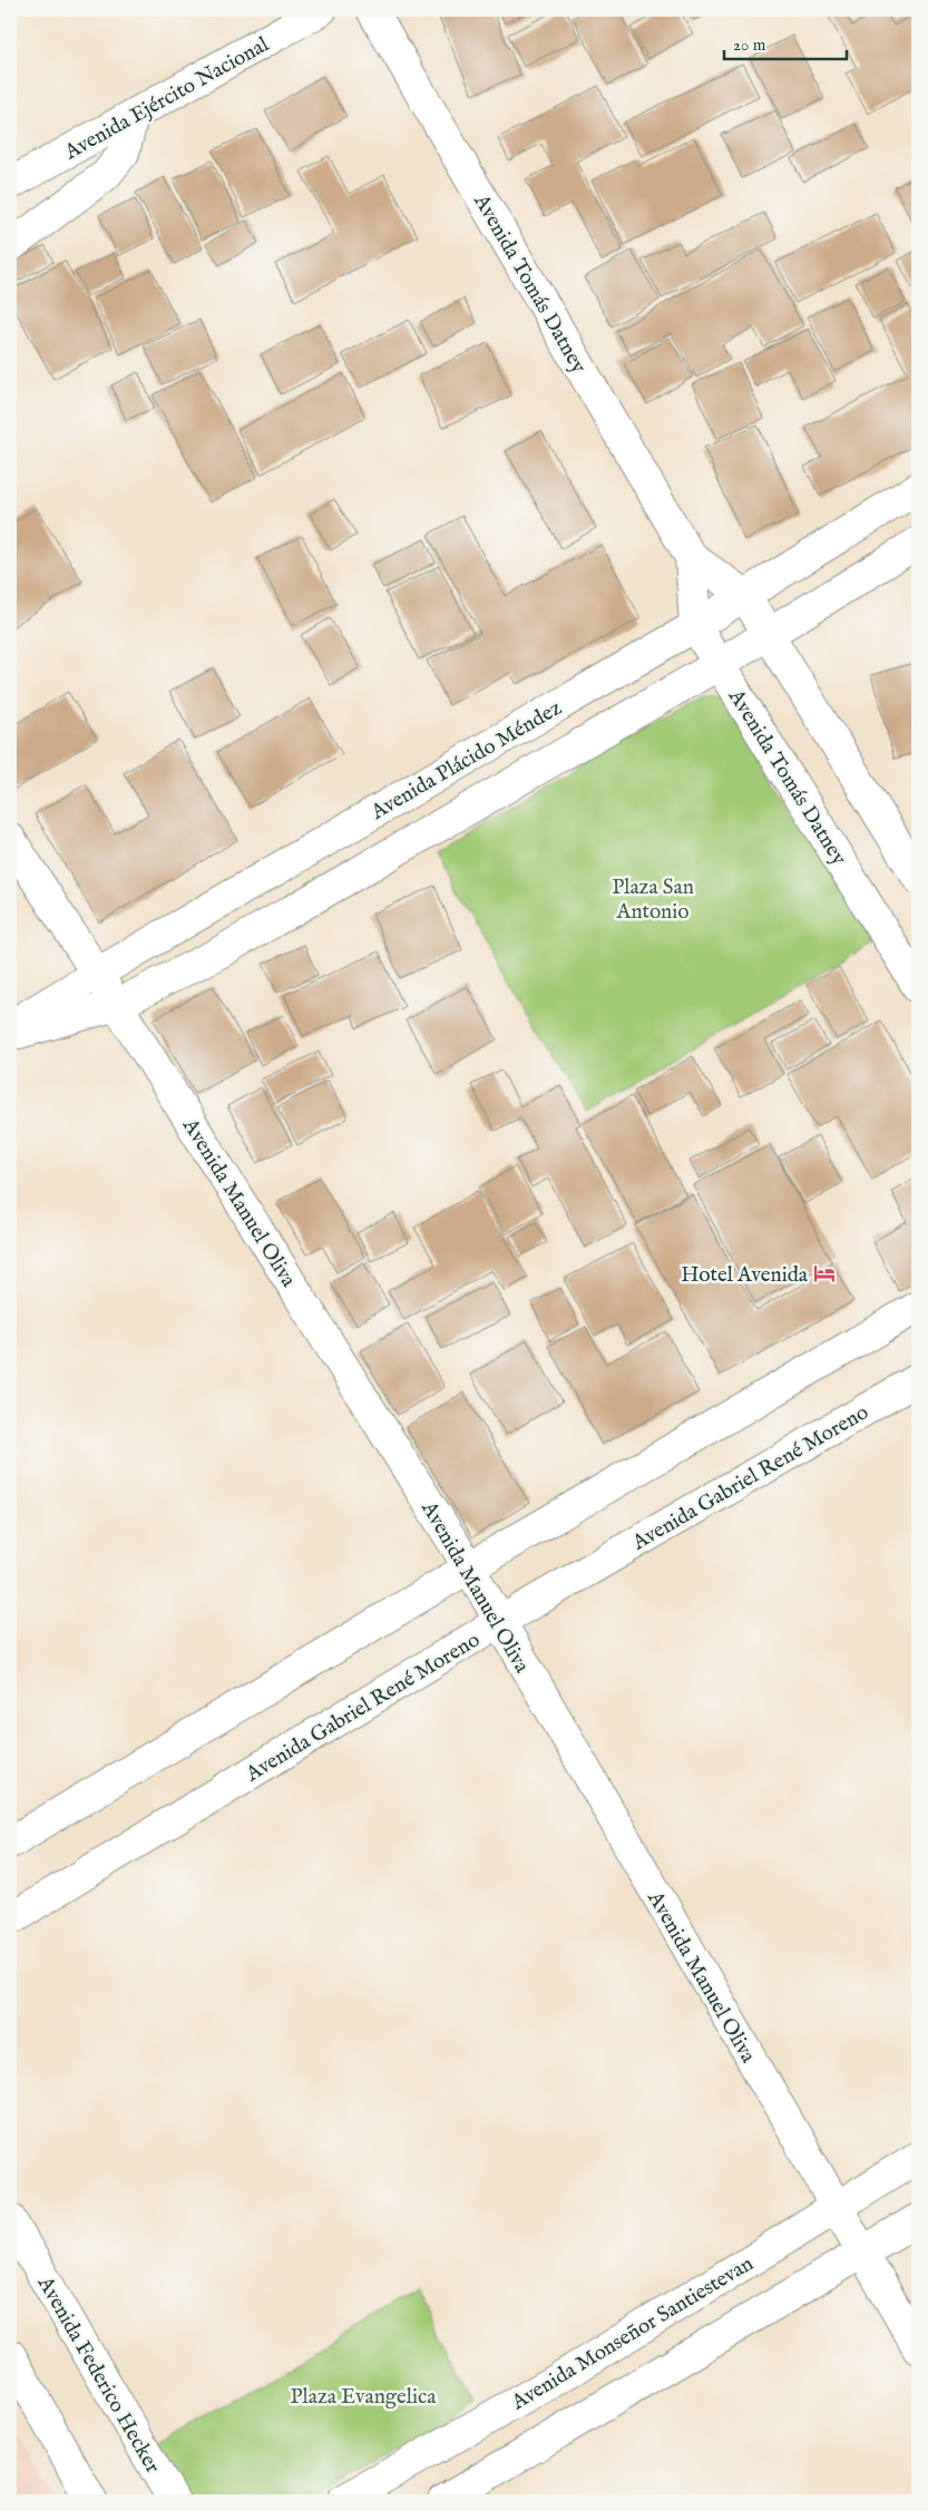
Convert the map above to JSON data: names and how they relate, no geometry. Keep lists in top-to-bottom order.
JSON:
{
  "streets": {
    "street": [
      "Avenida Ejército Nacional",
      "Avenida Tomás Datney",
      "Avenida Plácido Méndez",
      "Avenida Manuel Oliva",
      "Avenida Gabriel René Moreno",
      "Avenida Monseñor Santiestevan",
      "Avenida Federico Hecker"
    ]
  },
  "crossings": [
    ["Avenida Tomás Datney", "Avenida Plácido Méndez"],
    ["Avenida Plácido Méndez", "Avenida Manuel Oliva"],
    ["Avenida Manuel Oliva", "Avenida Gabriel René Moreno"],
    ["Avenida Manuel Oliva", "Avenida Monseñor Santiestevan"]
  ],
  "parks": ["Plaza San Antonio", "Plaza Evangelica"],
  "places": {
    "hotel": ["Hotel Avenida"]
  },
  "scale_bar": "20 m"
}
